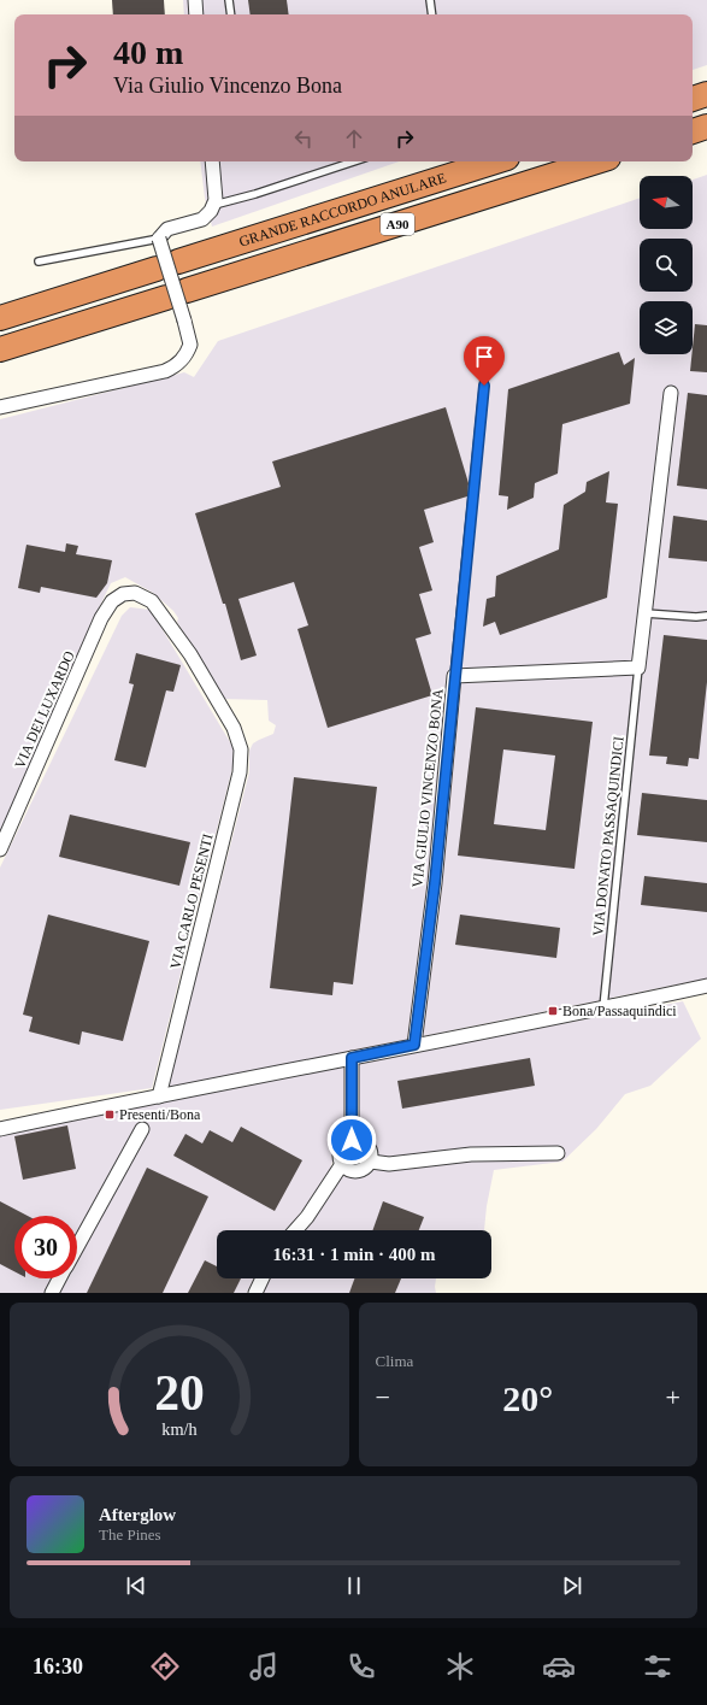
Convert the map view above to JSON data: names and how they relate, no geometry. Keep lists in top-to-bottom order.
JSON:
{
  "streets": {
    "highway": ["GRANDE RACCORDO ANULARE", "A90"],
    "street": ["VIA DEI LUXARDO", "VIA GIULIO VINCENZO BONA", "VIA CARLO PESENTI"],
    "lane": ["VIA DONATO PASSAQUINDICI"]
  },
  "crossings": [
    ["VIA DEI LUXARDO", "VIA CARLO PESENTI"],
    ["VIA GIULIO VINCENZO BONA", "VIA DONATO PASSAQUINDICI"]
  ],
  "places": {
    "transit": ["Bona/Passaquindici", "Presenti/Bona"]
  },
  "north": "left",
  "page": {
    "turn": ["40 m", "Via Giulio Vincenzo Bona"],
    "limit": "30",
    "trip": "16:31 · 1 min · 400 m",
    "tile": "Clima",
    "heat": ["−", "20°", "+"],
    "song": ["Afterglow", "The Pines"],
    "tabs": "16:30",
    "gauge": ["20", "km/h"]
  }
}
